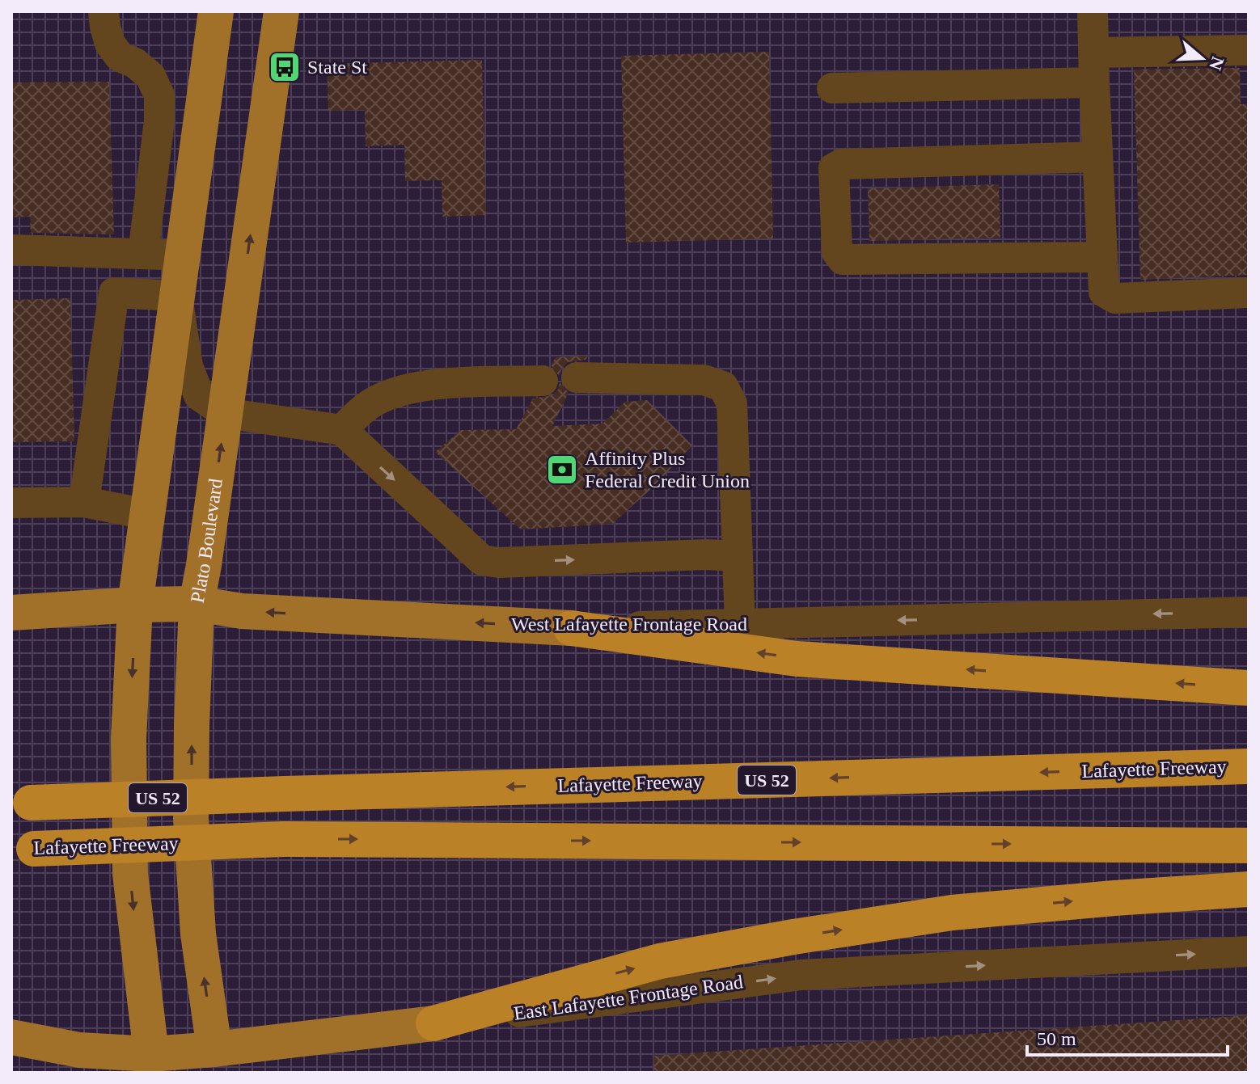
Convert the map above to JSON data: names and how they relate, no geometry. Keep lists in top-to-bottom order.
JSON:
{
  "streets": {
    "highway": ["Lafayette Freeway", "US 52"],
    "main road": ["Plato Boulevard", "West Lafayette Frontage Road", "East Lafayette Frontage Road"]
  },
  "crossings": [
    ["Plato Boulevard", "West Lafayette Frontage Road"],
    ["Plato Boulevard", "East Lafayette Frontage Road"]
  ],
  "one_way": ["West Lafayette Frontage Road", "East Lafayette Frontage Road"],
  "places": {
    "bus stop": ["State St"],
    "bank": ["Affinity Plus Federal Credit Union"]
  },
  "scale_bar": "50 m",
  "north": "right"
}
